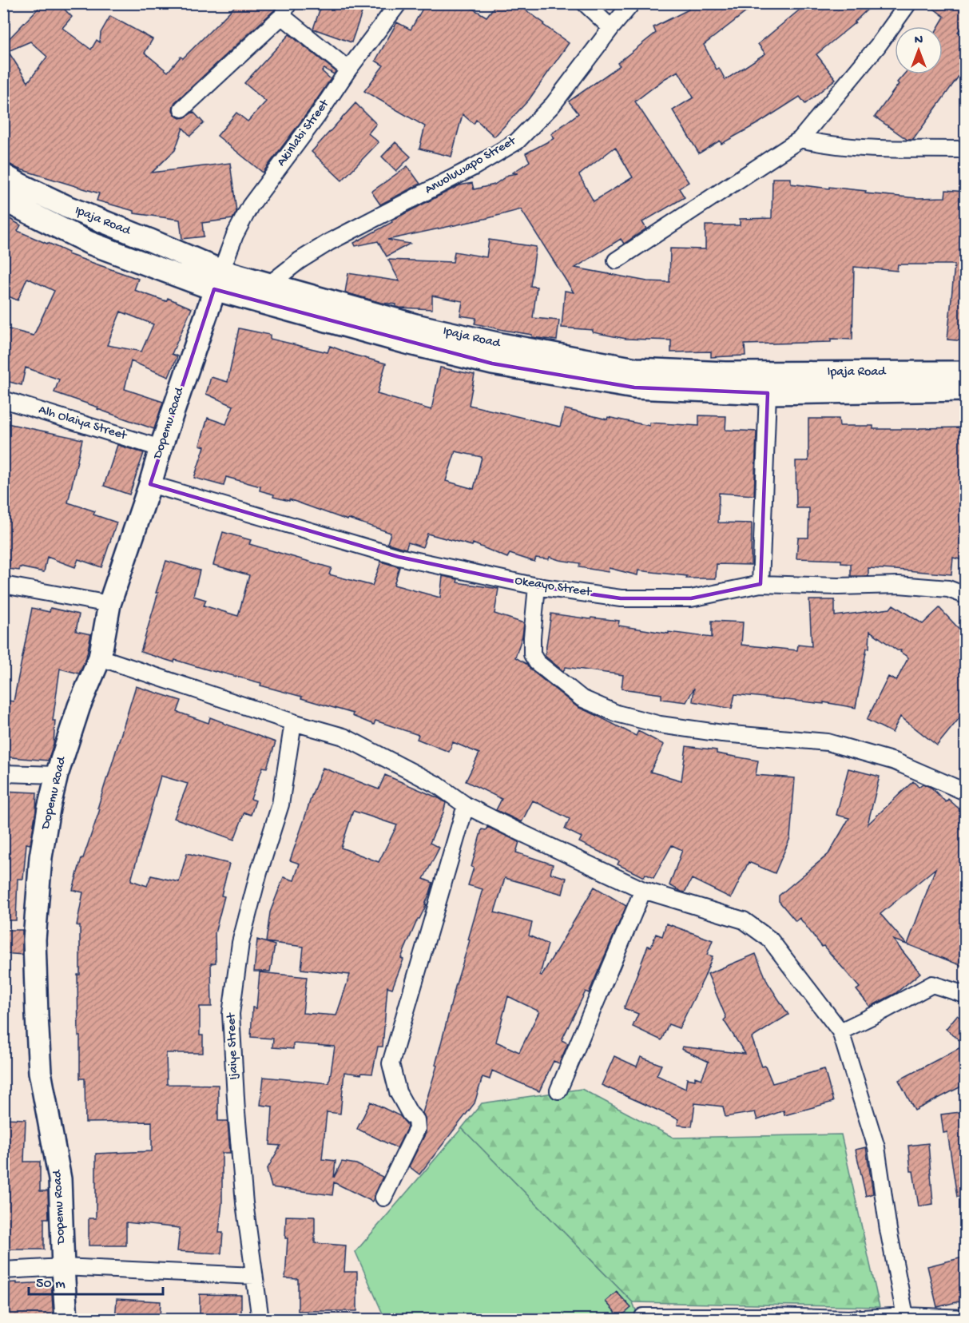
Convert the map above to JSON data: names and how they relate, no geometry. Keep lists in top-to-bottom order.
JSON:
{
  "streets": {
    "main road": ["Ipaja Road", "Dopemu Road"],
    "street": [
      "Akinlabi Street",
      "Anuoluwapo Street",
      "Alh Olaiya Street",
      "Okeayo Street",
      "Ijaiye Street"
    ]
  },
  "crossings": [
    ["Akinlabi Street", "Ipaja Road"],
    ["Akinlabi Street", "Dopemu Road"],
    ["Anuoluwapo Street", "Ipaja Road"],
    ["Ipaja Road", "Dopemu Road"],
    ["Alh Olaiya Street", "Dopemu Road"],
    ["Dopemu Road", "Okeayo Street"]
  ],
  "scale_bar": "50 m",
  "north": "top"
}
